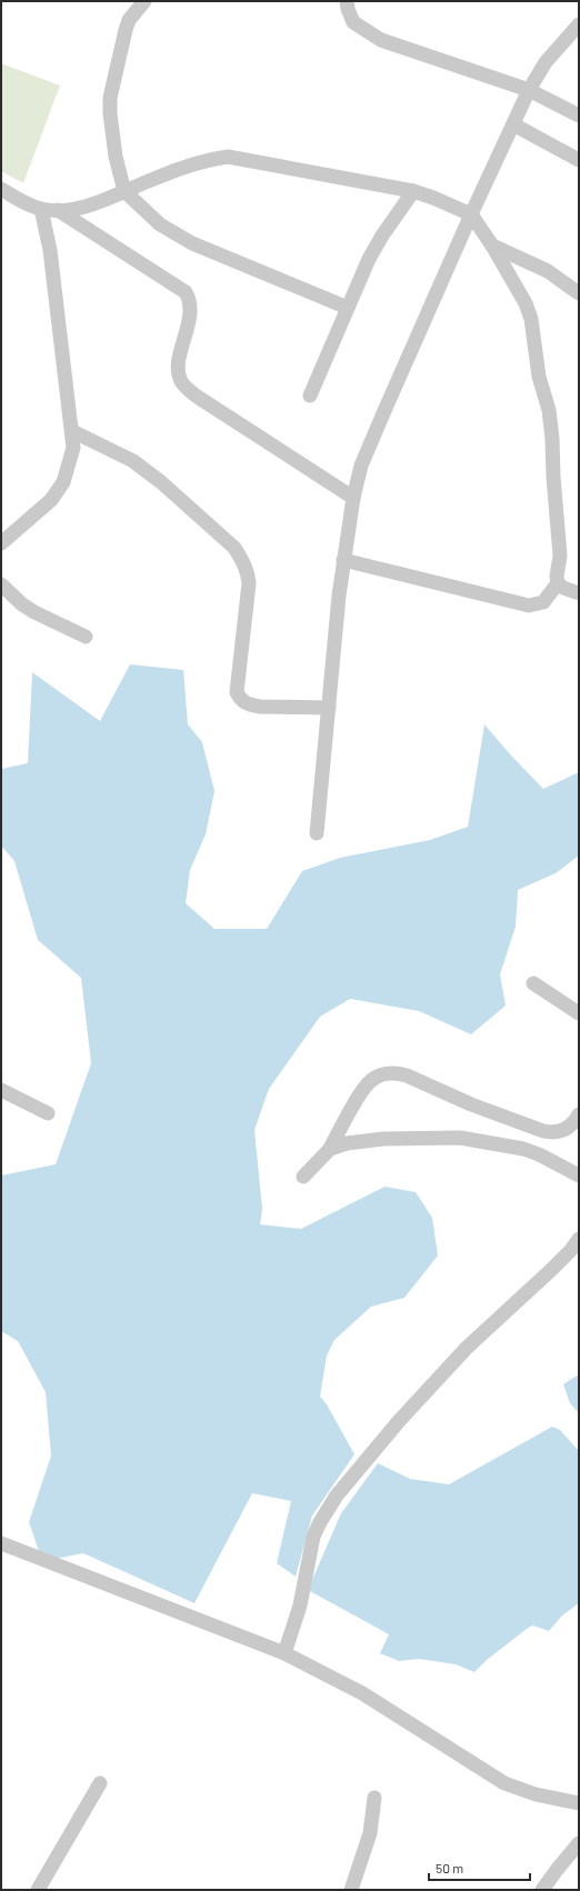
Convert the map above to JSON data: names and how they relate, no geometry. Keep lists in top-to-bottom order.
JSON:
{
  "scale_bar": "50 m"
}
